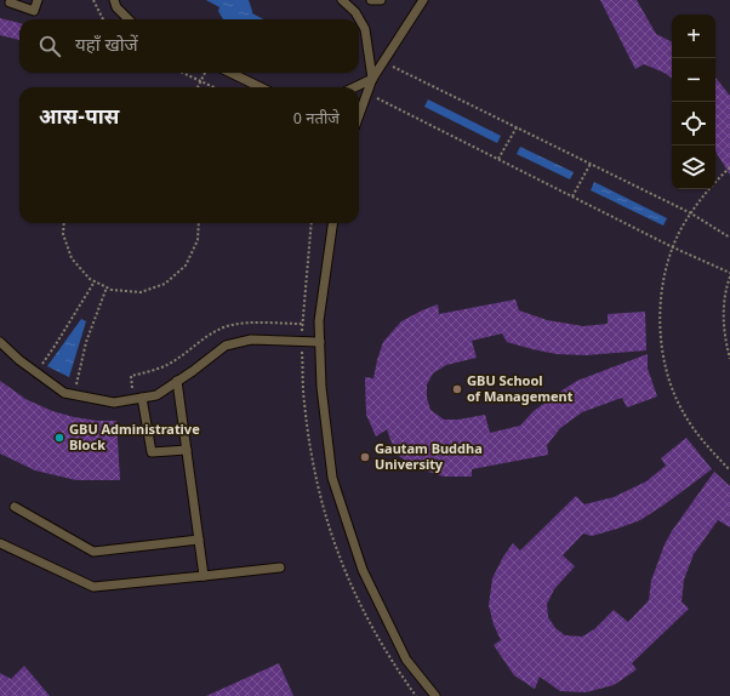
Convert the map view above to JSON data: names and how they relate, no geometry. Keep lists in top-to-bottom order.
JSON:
{
  "places": ["GBU School of Management", "GBU Administrative Block", "Gautam Buddha University"],
  "page": {
    "map_buttons": ["+", "−"],
    "search": "यहाँ खोजें",
    "heading": ["आस-पास", "0 नतीजे"]
  }
}
